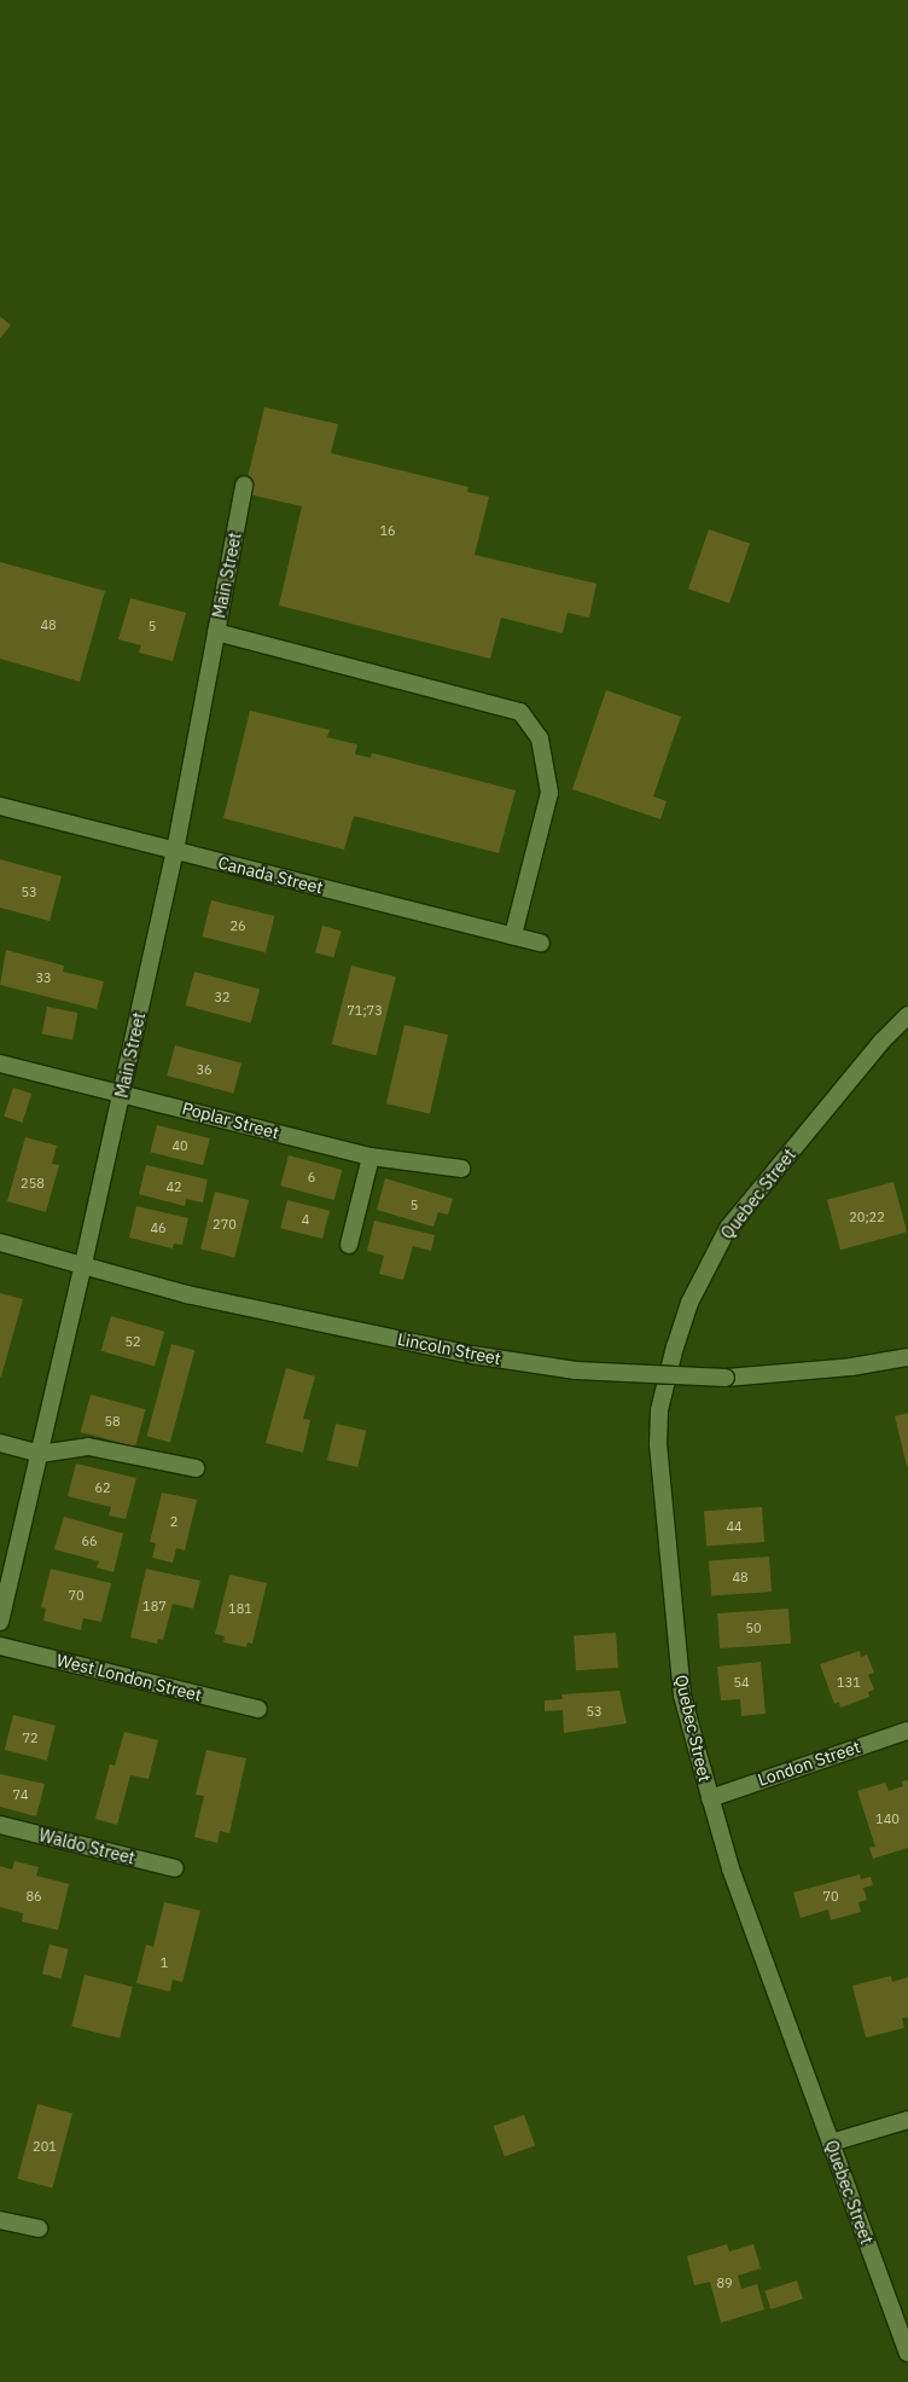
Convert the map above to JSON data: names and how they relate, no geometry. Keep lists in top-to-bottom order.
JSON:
{
  "streets": {
    "street": [
      "Main Street",
      "Canada Street",
      "Poplar Street",
      "Quebec Street",
      "Lincoln Street",
      "West London Street",
      "London Street",
      "Waldo Street"
    ]
  },
  "crossings": [
    ["Main Street", "Canada Street"],
    ["Main Street", "Poplar Street"],
    ["Main Street", "Lincoln Street"],
    ["Quebec Street", "London Street"]
  ],
  "house_numbers": [
    "16",
    "48",
    "5",
    "53",
    "26",
    "33",
    "32",
    "71;73",
    "36",
    "40",
    "6",
    "258",
    "42",
    "5",
    "20;22",
    "4",
    "270",
    "46",
    "52",
    "58",
    "62",
    "2",
    "44",
    "66",
    "48",
    "70",
    "187",
    "181",
    "50",
    "54",
    "131",
    "53",
    "72",
    "74",
    "140",
    "86",
    "70",
    "1",
    "201",
    "89"
  ]
}
